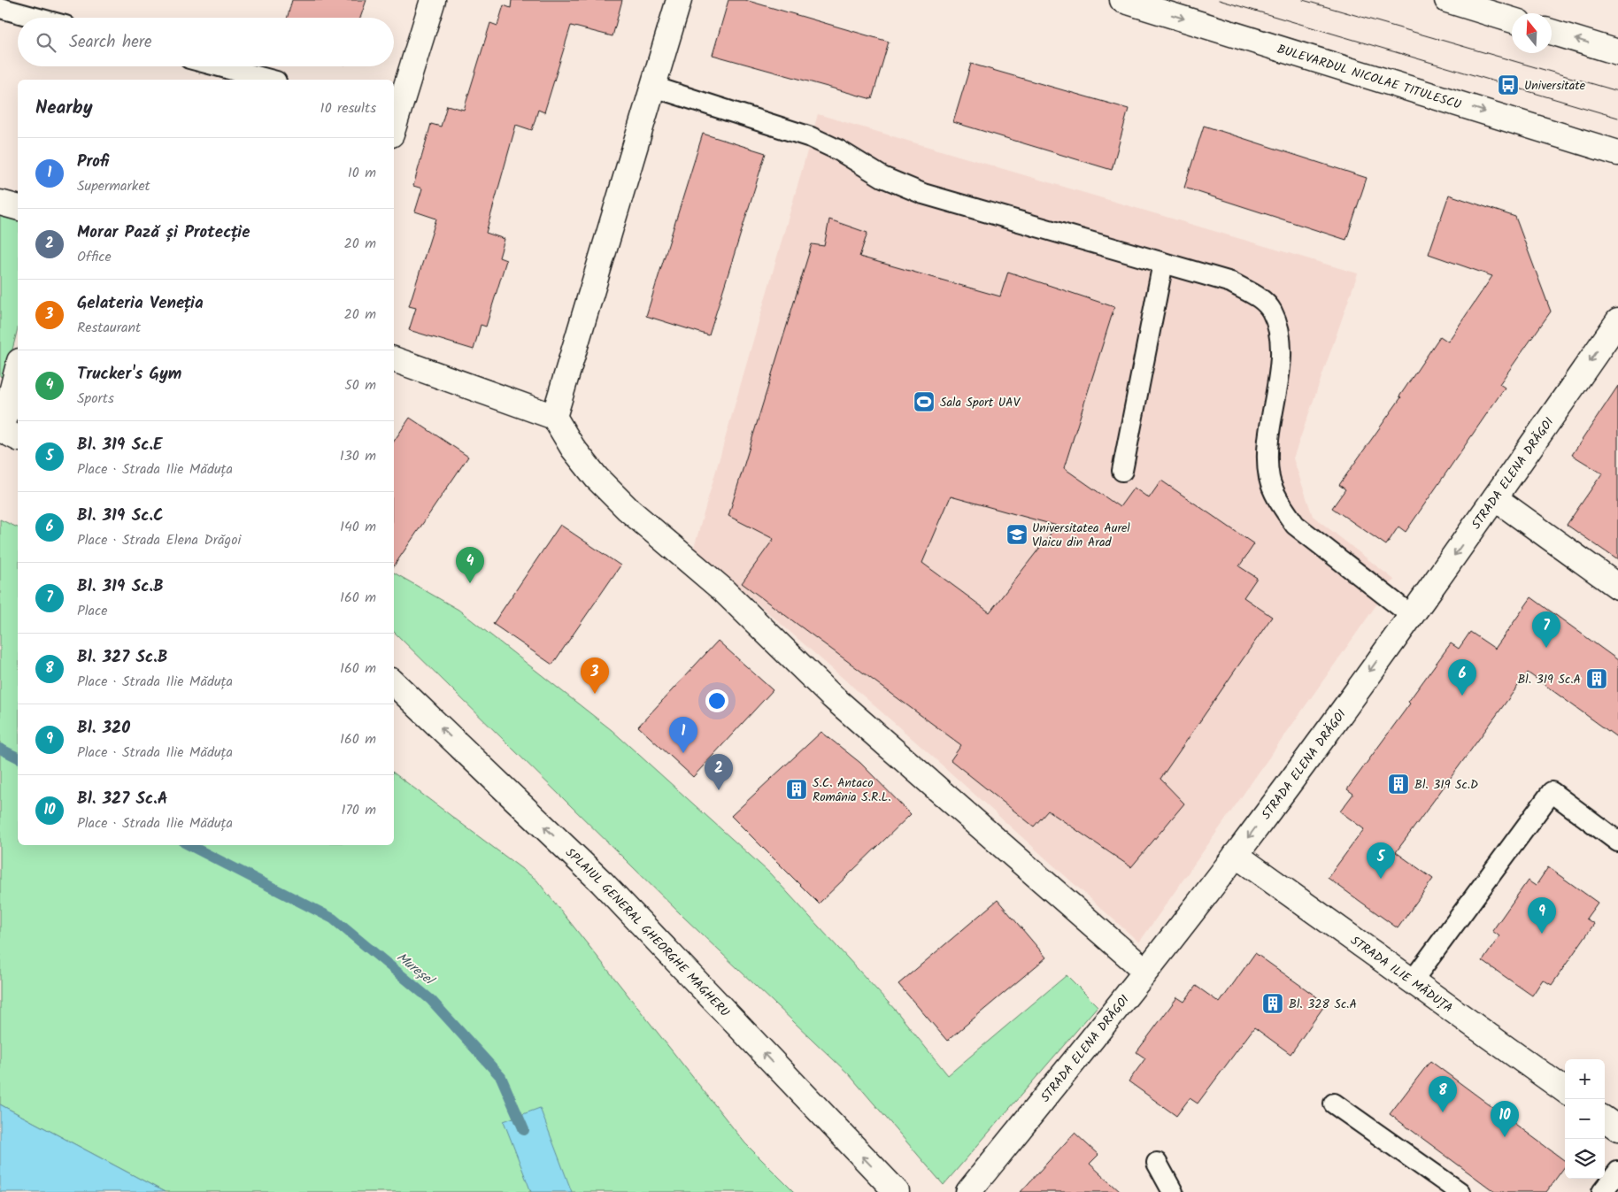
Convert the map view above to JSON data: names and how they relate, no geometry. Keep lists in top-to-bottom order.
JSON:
{
  "streets": {
    "street": [
      "BULEVARDUL NICOLAE TITULESCU",
      "STRADA ELENA DRĂGOI",
      "SPLAIUL GENERAL GHEORGHE MAGHERU",
      "STRADA ILIE MĂDUȚA"
    ]
  },
  "crossings": [
    ["STRADA ELENA DRĂGOI", "STRADA ILIE MĂDUȚA"]
  ],
  "one_way": ["BULEVARDUL NICOLAE TITULESCU", "STRADA ELENA DRĂGOI", "SPLAIUL GENERAL GHEORGHE MAGHERU"],
  "water": ["Mureșel"],
  "places": {
    "bus stop": ["Universitate"],
    "sports": ["Sala Sport UAV"],
    "school or university": ["Universitatea Aurel Vlaicu din Arad"],
    "building": [
      "Bl. 319 Sc.A",
      "Bl. 319 Sc.D",
      "S.C. Antaco România S.R.L.",
      "Bl. 328 Sc.A"
    ]
  },
  "north": "top",
  "page": {
    "search": "Search here",
    "heading": ["Nearby", "10 results"],
    "list": [
      {
        "mark": "1",
        "name": "Profi",
        "note": "Supermarket",
        "value": "10 m"
      },
      {
        "mark": "2",
        "name": "Morar Pază și Protecție",
        "note": "Office",
        "value": "20 m"
      },
      {
        "mark": "3",
        "name": "Gelateria Veneția",
        "note": "Restaurant",
        "value": "20 m"
      },
      {
        "mark": "4",
        "name": "Trucker's Gym",
        "note": "Sports",
        "value": "50 m"
      },
      {
        "mark": "5",
        "name": "Bl. 319 Sc.E",
        "note": "Place · Strada Ilie Măduța",
        "value": "130 m"
      },
      {
        "mark": "6",
        "name": "Bl. 319 Sc.C",
        "note": "Place · Strada Elena Drăgoi",
        "value": "140 m"
      },
      {
        "mark": "7",
        "name": "Bl. 319 Sc.B",
        "note": "Place",
        "value": "160 m"
      },
      {
        "mark": "8",
        "name": "Bl. 327 Sc.B",
        "note": "Place · Strada Ilie Măduța",
        "value": "160 m"
      },
      {
        "mark": "9",
        "name": "Bl. 320",
        "note": "Place · Strada Ilie Măduța",
        "value": "160 m"
      },
      {
        "mark": "10",
        "name": "Bl. 327 Sc.A",
        "note": "Place · Strada Ilie Măduța",
        "value": "170 m"
      }
    ],
    "pins": [
      "4",
      "7",
      "3",
      "6",
      "1",
      "2",
      "5",
      "9",
      "8",
      "10"
    ],
    "map_buttons": ["+", "−"]
  }
}
